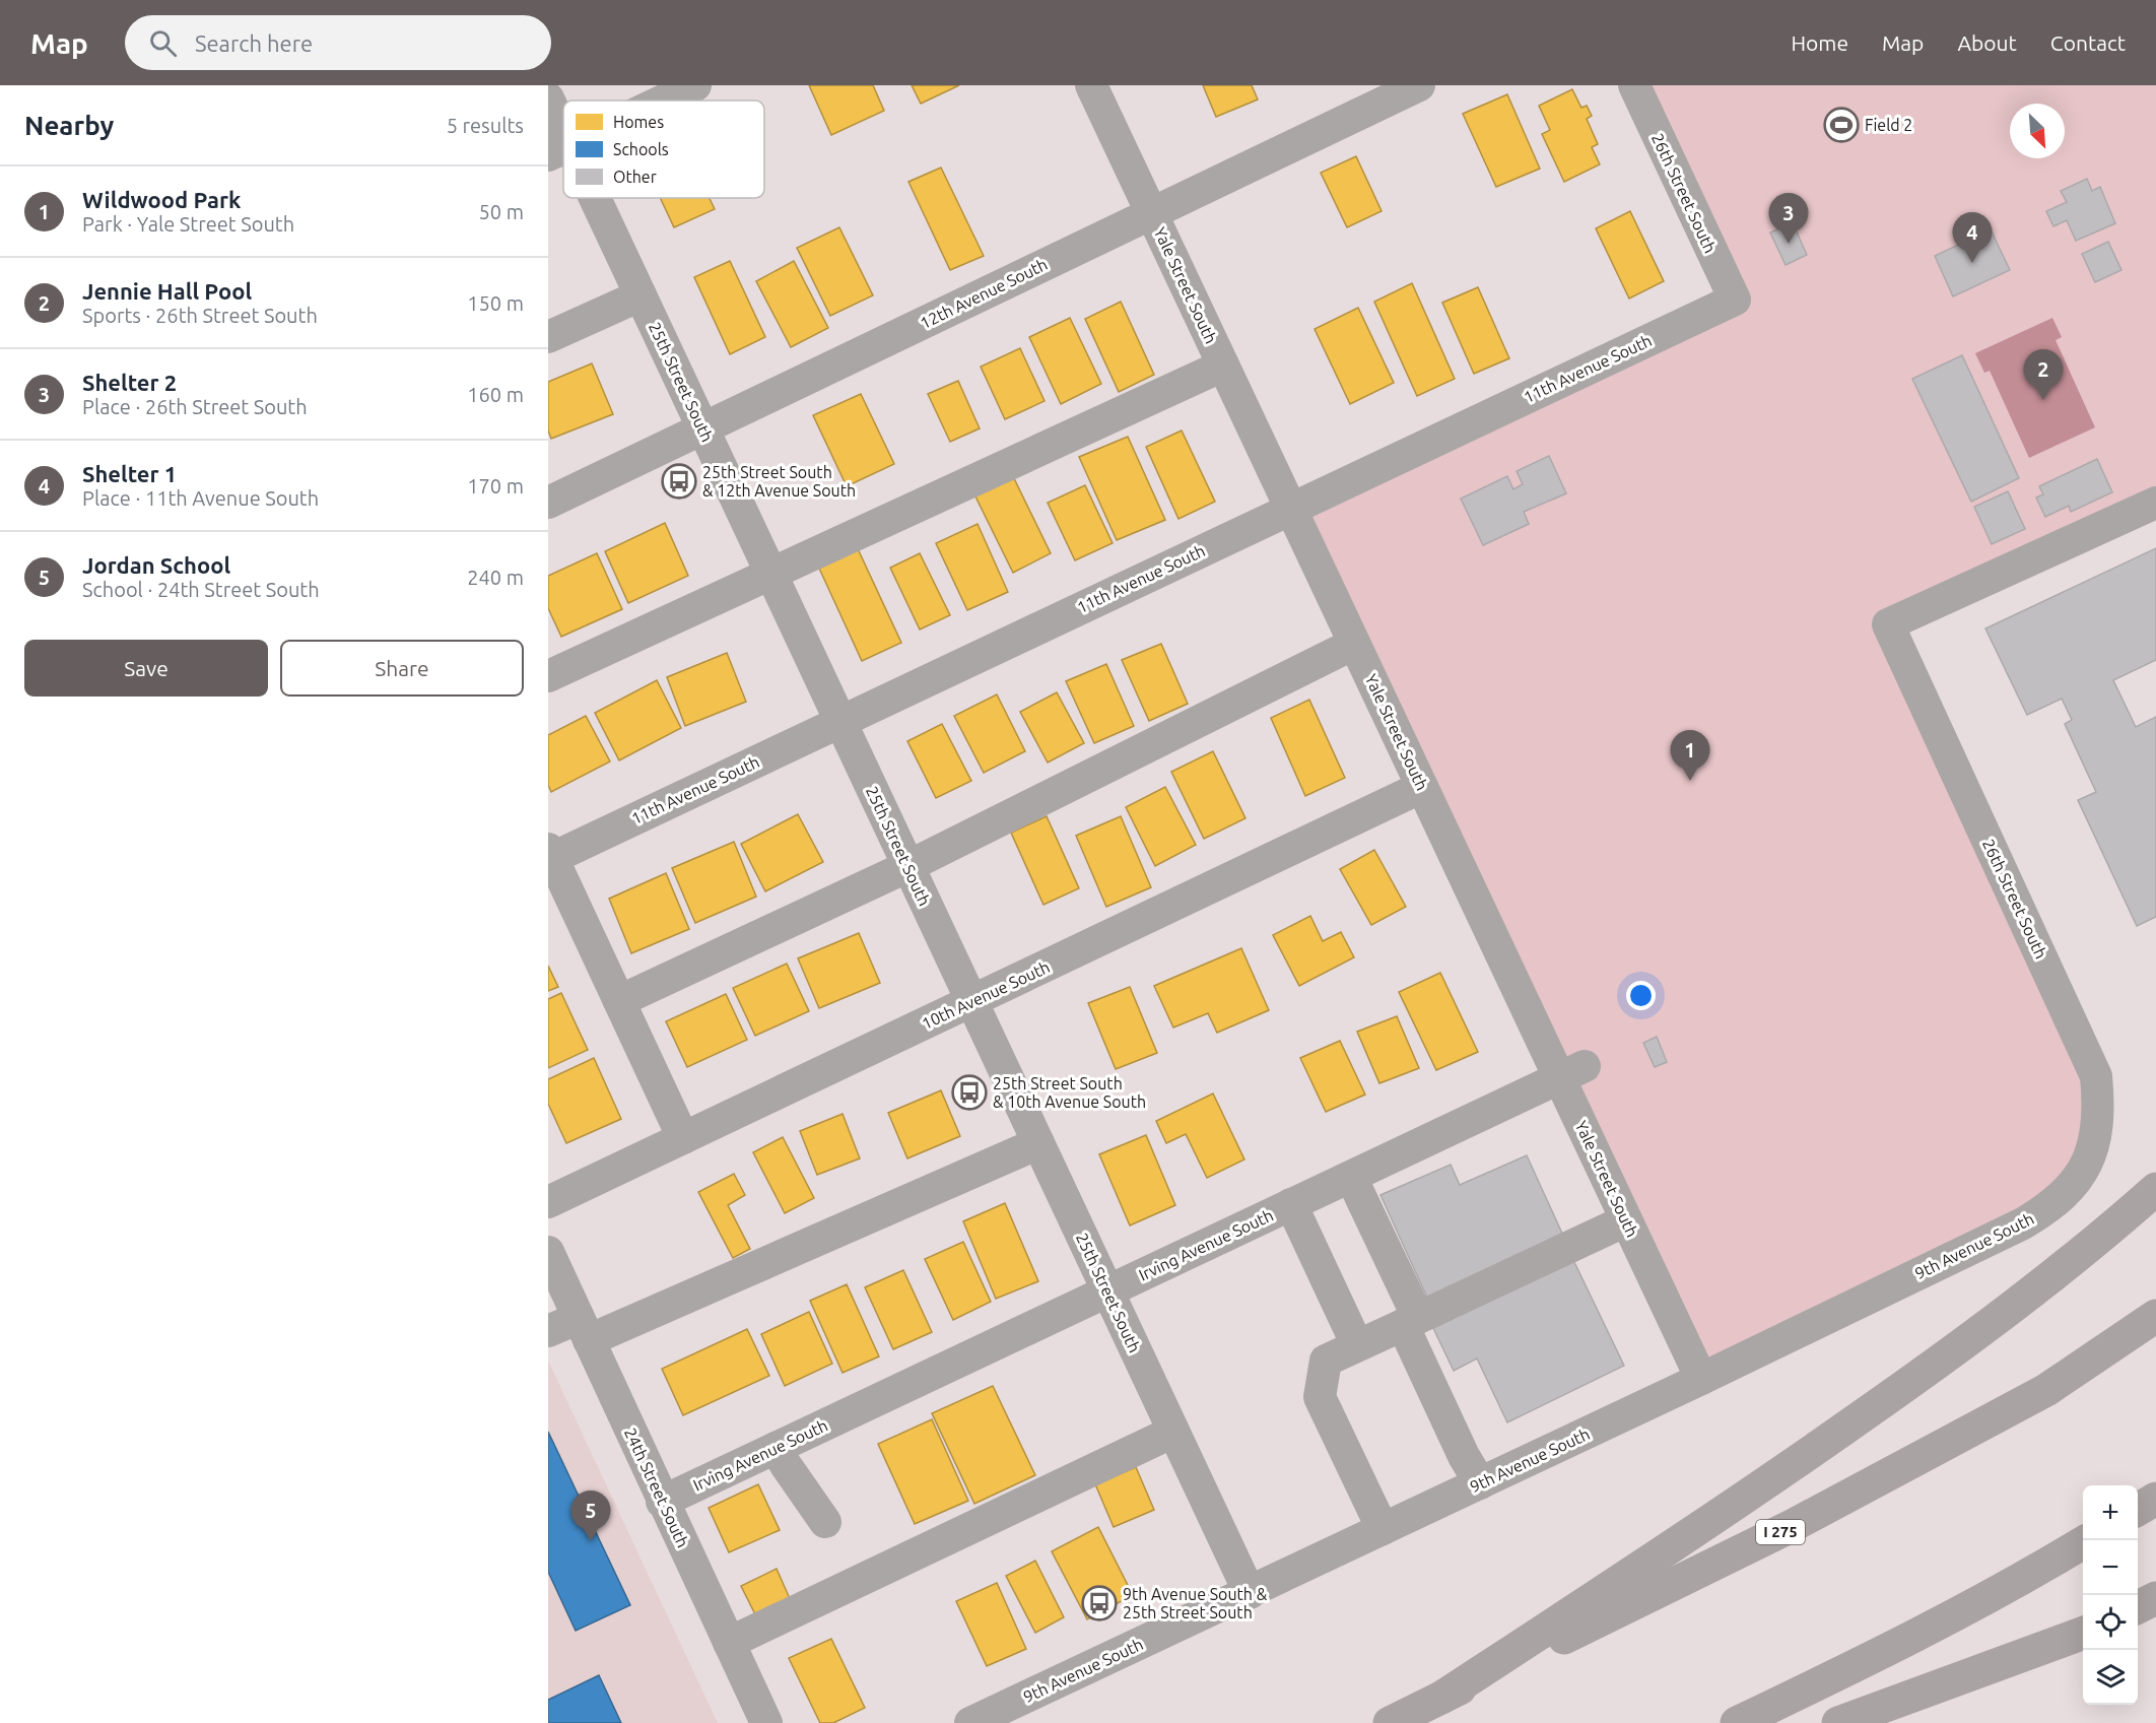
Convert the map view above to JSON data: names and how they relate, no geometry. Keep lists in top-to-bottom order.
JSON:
{
  "streets": {
    "highway": ["I 275"],
    "street": [
      "26th Street South",
      "Yale Street South",
      "12th Avenue South",
      "11th Avenue South",
      "25th Street South",
      "10th Avenue South",
      "Irving Avenue South",
      "9th Avenue South",
      "24th Street South"
    ]
  },
  "crossings": [
    ["26th Street South", "11th Avenue South"],
    ["26th Street South", "9th Avenue South"],
    ["Yale Street South", "12th Avenue South"],
    ["Yale Street South", "11th Avenue South"],
    ["Yale Street South", "10th Avenue South"],
    ["Yale Street South", "Irving Avenue South"],
    ["Yale Street South", "9th Avenue South"],
    ["12th Avenue South", "25th Street South"],
    ["11th Avenue South", "25th Street South"],
    ["25th Street South", "10th Avenue South"],
    ["25th Street South", "Irving Avenue South"],
    ["25th Street South", "9th Avenue South"],
    ["Irving Avenue South", "24th Street South"]
  ],
  "places": {
    "sports": ["Field 2"],
    "bus stop": ["25th Street South & 12th Avenue South", "25th Street South & 10th Avenue South", "9th Avenue South & 25th Street South"]
  },
  "legend": ["Homes", "Schools", "Other"],
  "north": "bottom right",
  "page": {
    "header": "Map",
    "search": "Search here",
    "nav": [
      "Home",
      "Map",
      "About",
      "Contact"
    ],
    "heading": ["Nearby", "5 results"],
    "list": [
      {
        "mark": "1",
        "name": "Wildwood Park",
        "note": "Park · Yale Street South",
        "value": "50 m"
      },
      {
        "mark": "2",
        "name": "Jennie Hall Pool",
        "note": "Sports · 26th Street South",
        "value": "150 m"
      },
      {
        "mark": "3",
        "name": "Shelter 2",
        "note": "Place · 26th Street South",
        "value": "160 m"
      },
      {
        "mark": "4",
        "name": "Shelter 1",
        "note": "Place · 11th Avenue South",
        "value": "170 m"
      },
      {
        "mark": "5",
        "name": "Jordan School",
        "note": "School · 24th Street South",
        "value": "240 m"
      }
    ],
    "pins": [
      "3",
      "4",
      "2",
      "1",
      "5"
    ],
    "buttons": ["Save", "Share"],
    "map_buttons": ["+", "−"]
  }
}
